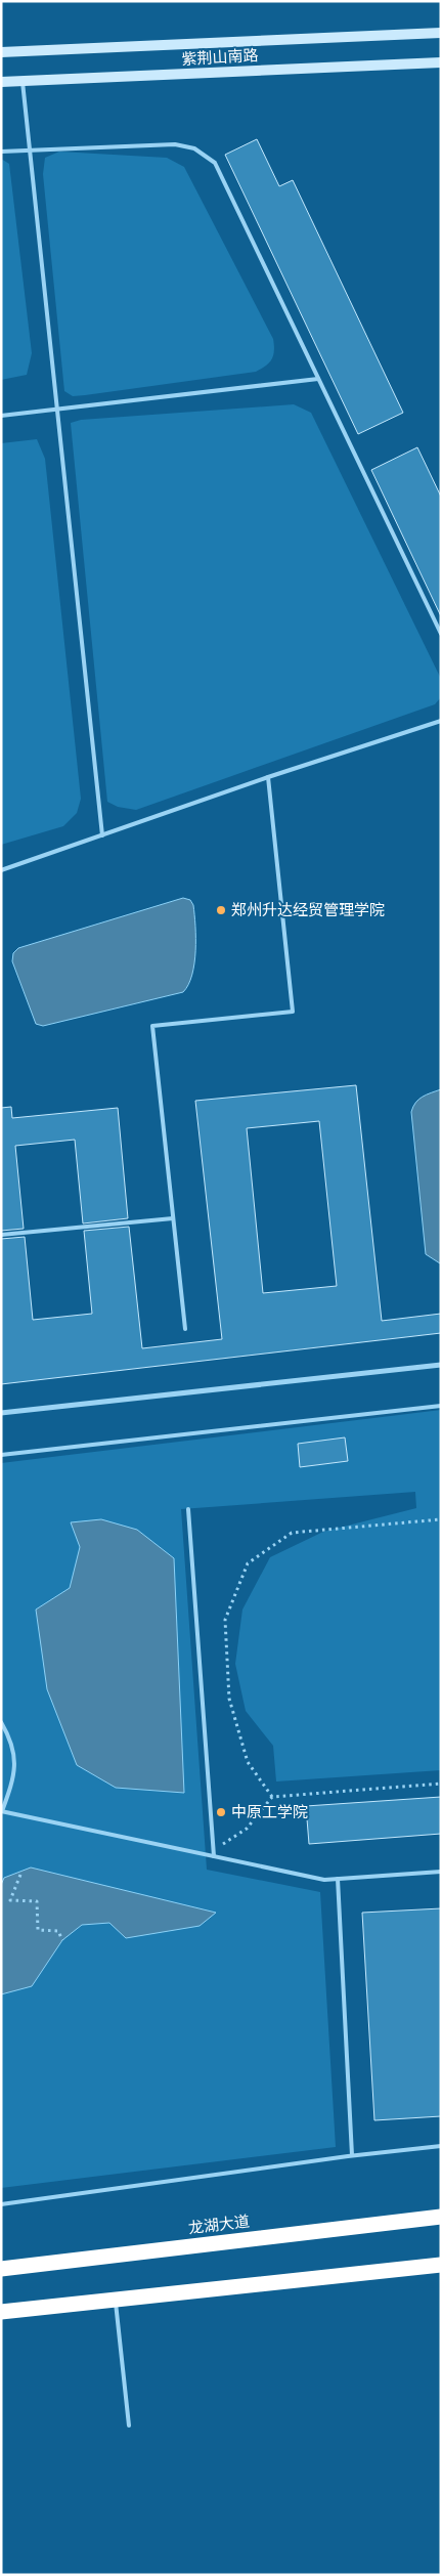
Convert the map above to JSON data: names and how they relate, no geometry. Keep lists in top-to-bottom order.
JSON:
{
  "streets": {
    "highway": ["龙湖大道"],
    "main road": ["紫荆山南路"]
  },
  "places": ["郑州升达经贸管理学院", "中原工学院"]
}
